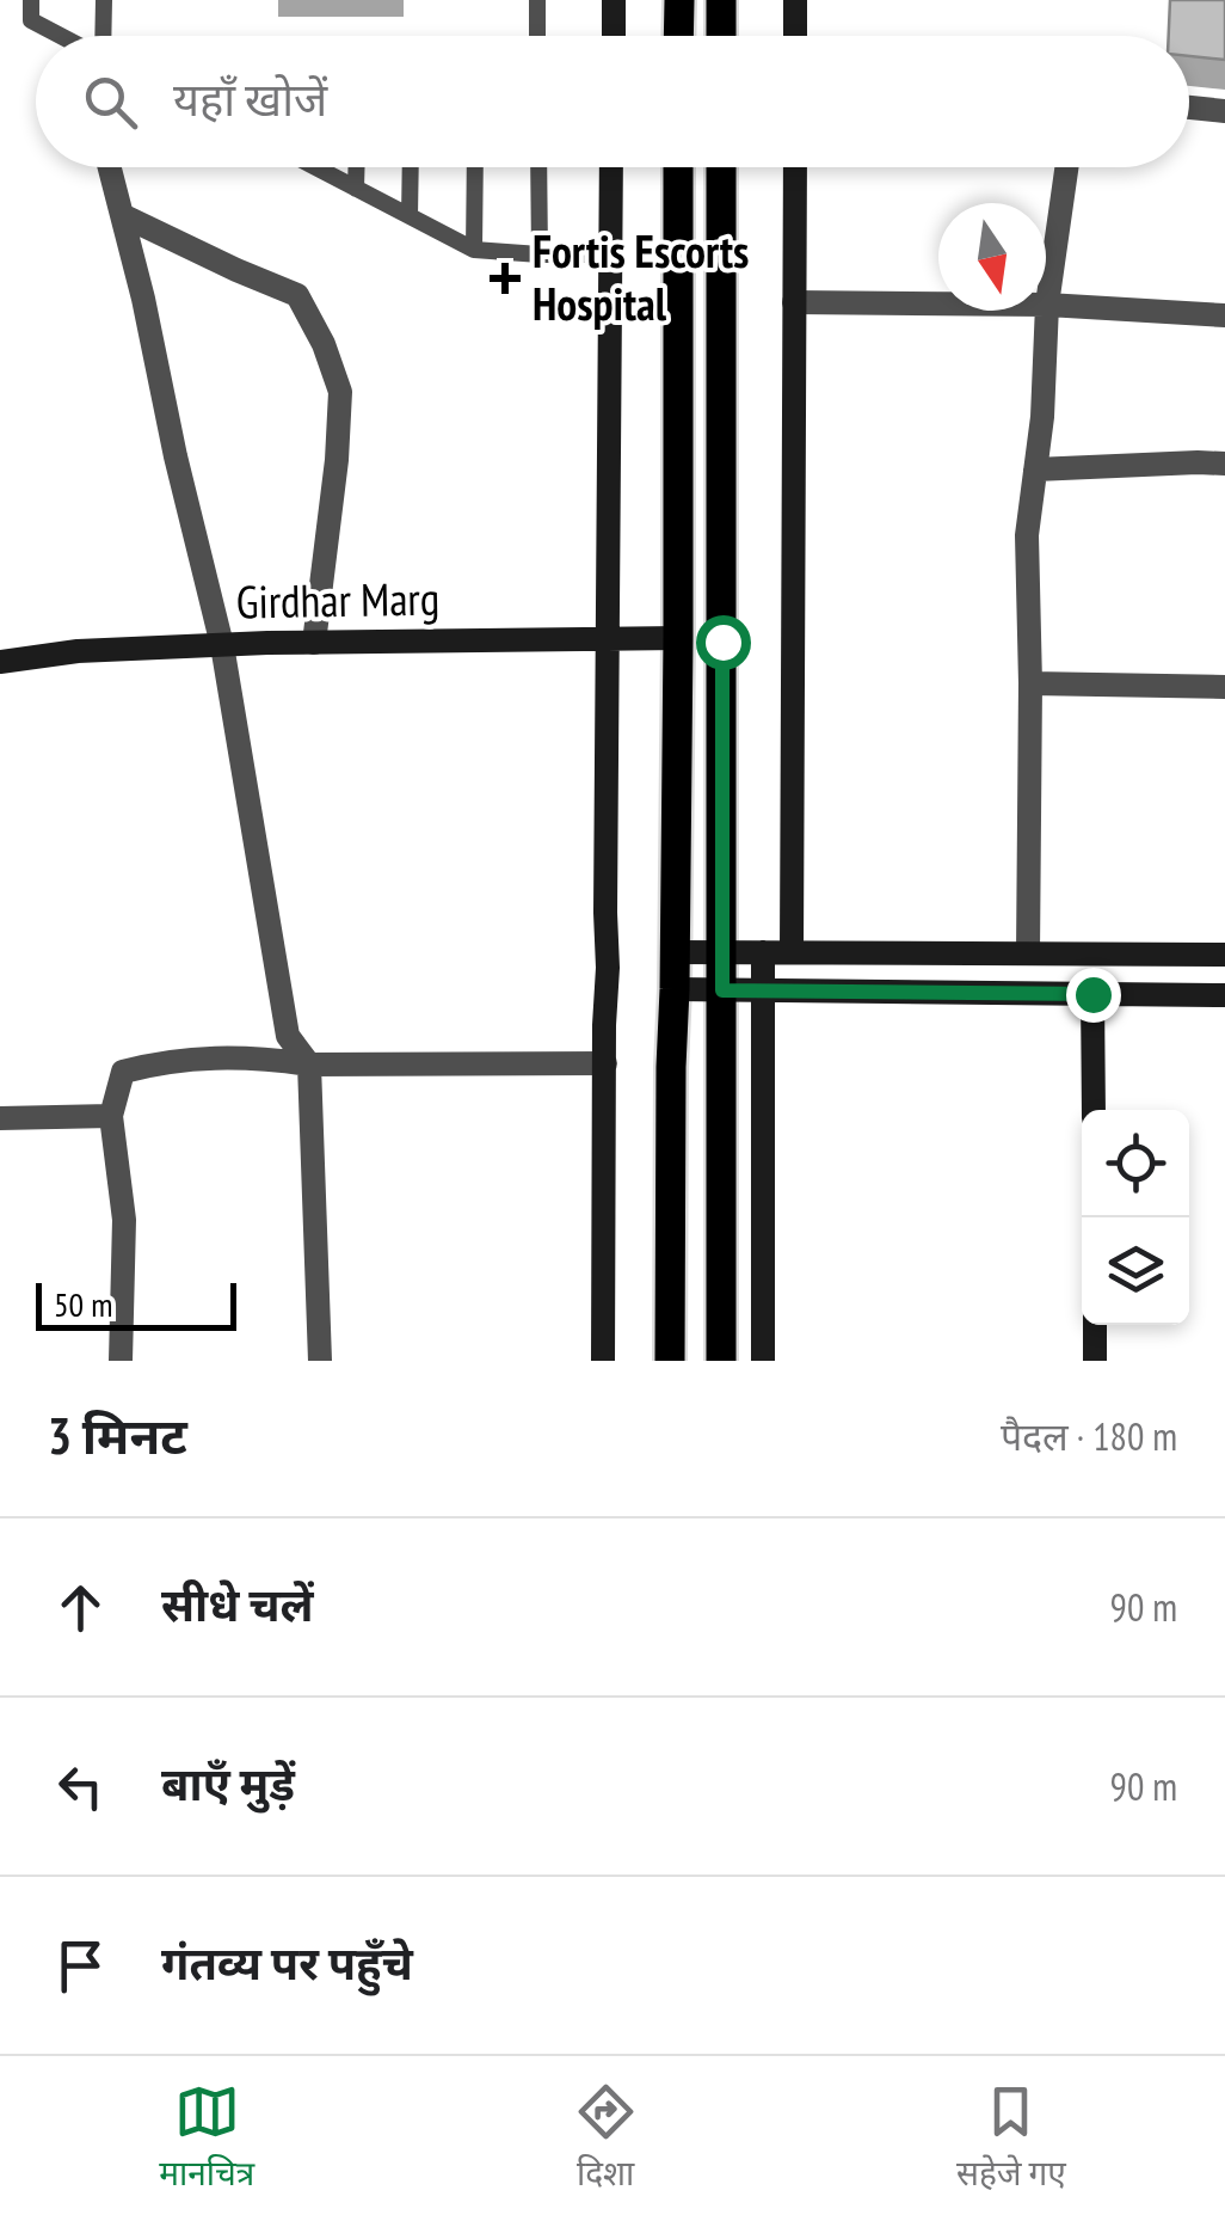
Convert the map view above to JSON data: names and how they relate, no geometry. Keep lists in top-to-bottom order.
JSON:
{
  "streets": {
    "street": ["Girdhar Marg"]
  },
  "places": {
    "health": ["Fortis Escorts Hospital"]
  },
  "scale_bar": "50 m",
  "north": "bottom",
  "page": {
    "search": "यहाँ खोजें",
    "scale": "50 m",
    "heading": ["3 मिनट", "पैदल · 180 m"],
    "list": [
      ["सीधे चलें", "90 m"],
      ["बाएँ मुड़ें", "90 m"],
      "गंतव्य पर पहुँचे"
    ],
    "nav": ["मानचित्र", "दिशा", "सहेजे गए"]
  }
}
